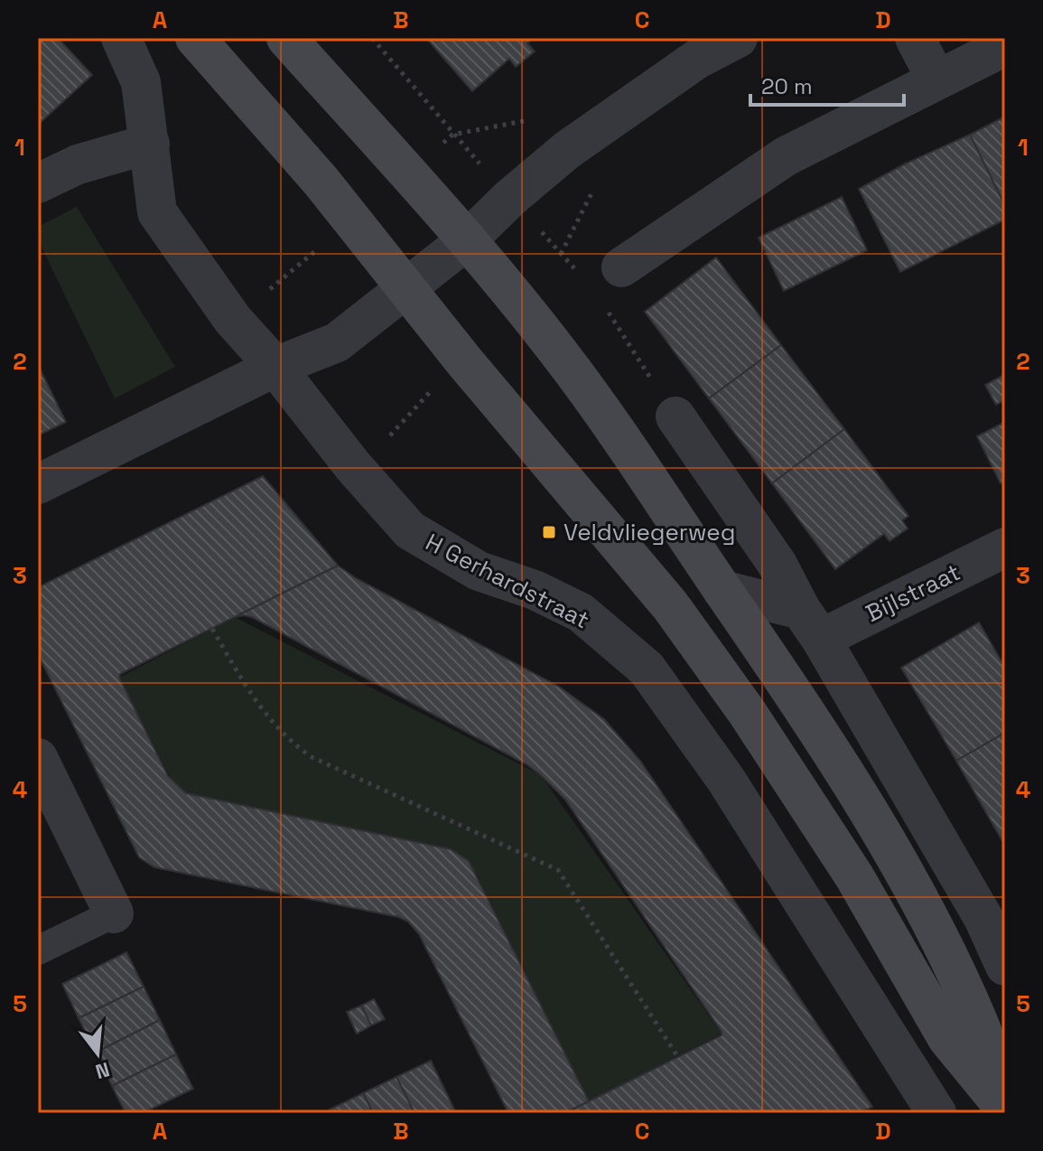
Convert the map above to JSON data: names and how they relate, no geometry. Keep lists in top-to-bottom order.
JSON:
{
  "streets": {
    "street": ["H Gerhardstraat", "Bijlstraat"]
  },
  "places": {
    "transit": ["Veldvliegerweg"]
  },
  "scale_bar": "20 m",
  "north": "bottom",
  "grid": {
    "columns": [
      "A",
      "B",
      "C",
      "D"
    ],
    "rows": [
      "1",
      "2",
      "3",
      "4",
      "5"
    ]
  }
}
